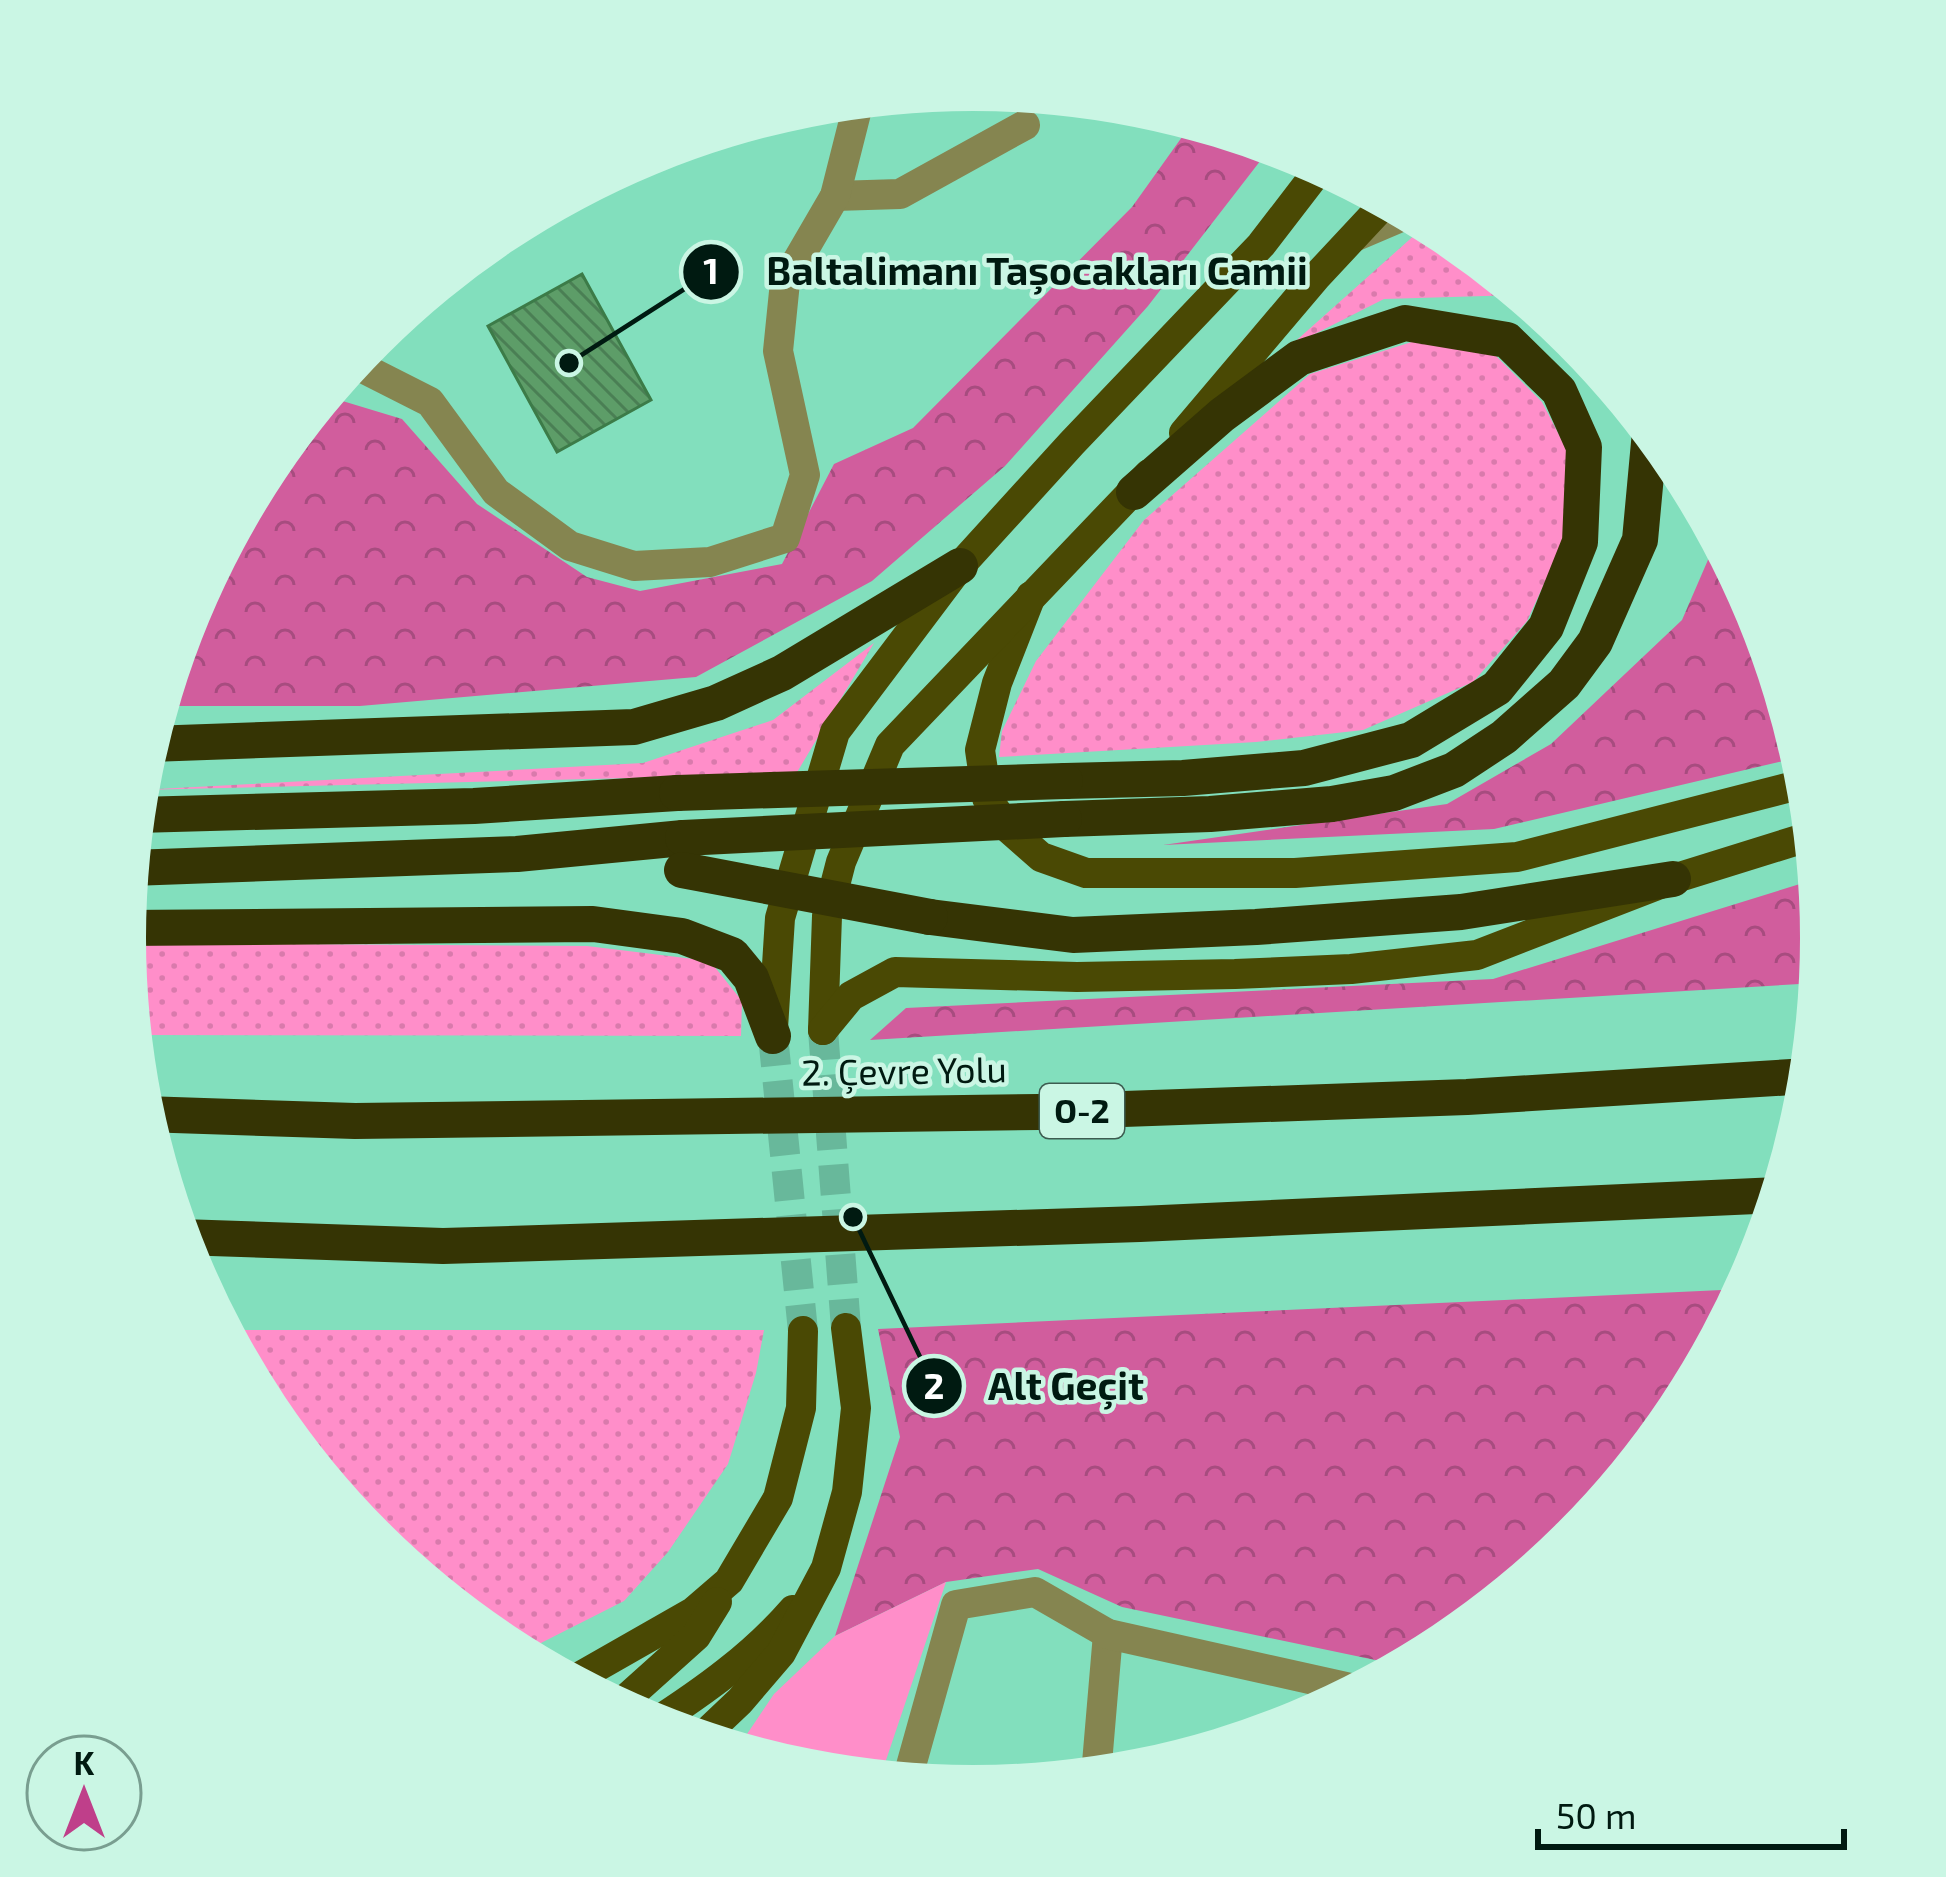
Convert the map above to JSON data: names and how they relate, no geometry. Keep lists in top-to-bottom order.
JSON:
{
  "streets": {
    "highway": ["2. Çevre Yolu", "O-2"]
  },
  "places": ["Baltalimanı Taşocakları Camii", "Alt Geçit"],
  "scale_bar": "50 m",
  "north": "top"
}
